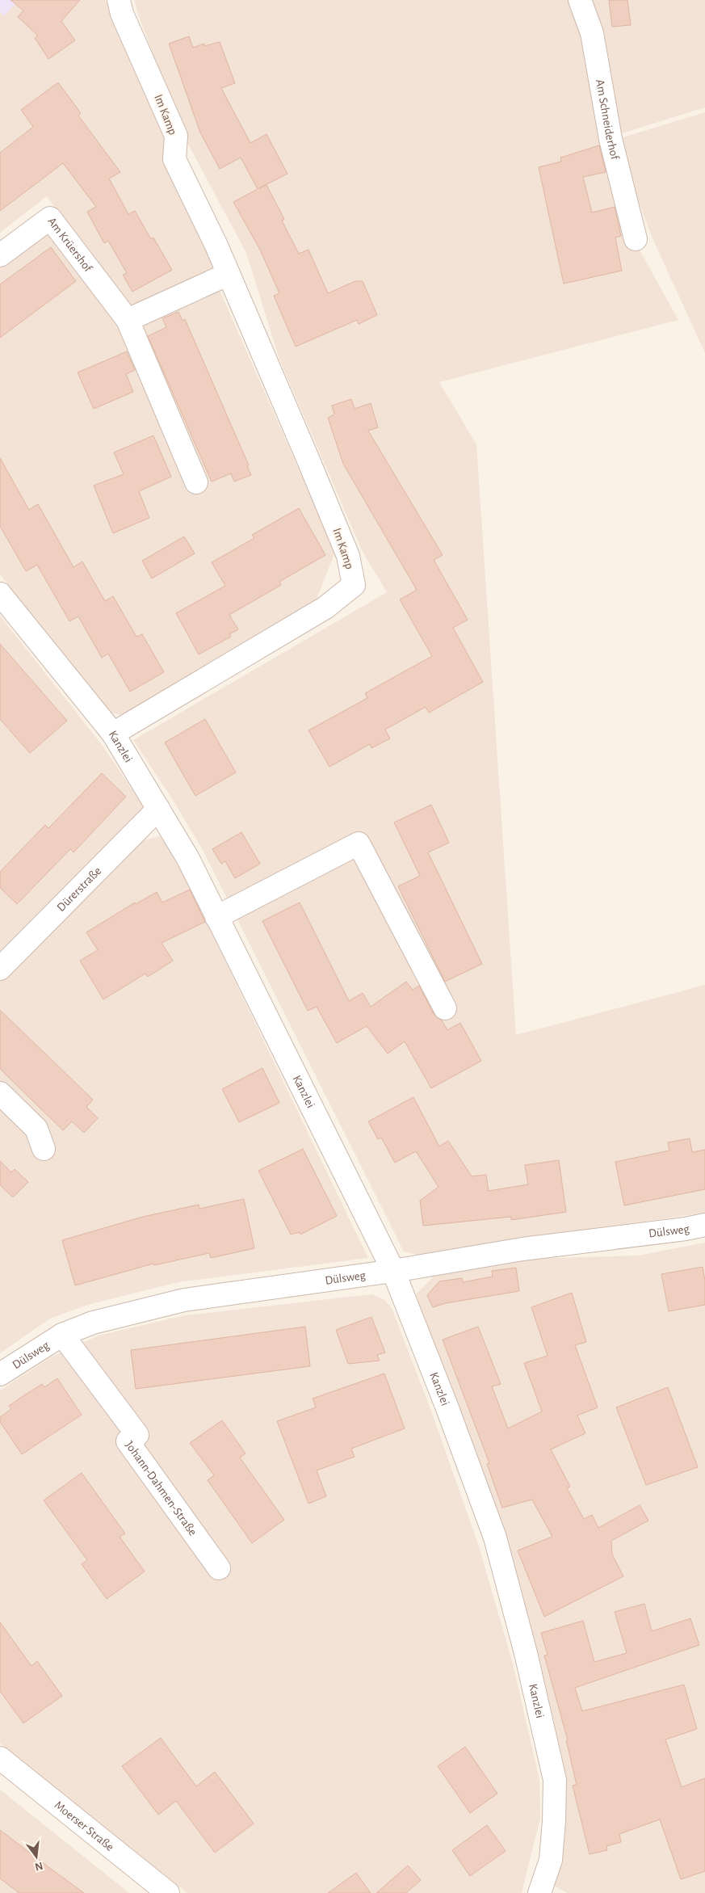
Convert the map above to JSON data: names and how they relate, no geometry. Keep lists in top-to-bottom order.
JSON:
{
  "streets": {
    "street": [
      "Im Kamp",
      "Am Schneiderhof",
      "Am Krüershof",
      "Kanzlei",
      "Dürerstraße",
      "Dülsweg",
      "Johann-Dahmen-Straße",
      "Moerser Straße"
    ]
  },
  "crossings": [
    ["Im Kamp", "Kanzlei"],
    ["Kanzlei", "Dürerstraße"],
    ["Kanzlei", "Dülsweg"],
    ["Dülsweg", "Johann-Dahmen-Straße"]
  ],
  "north": "bottom"
}
